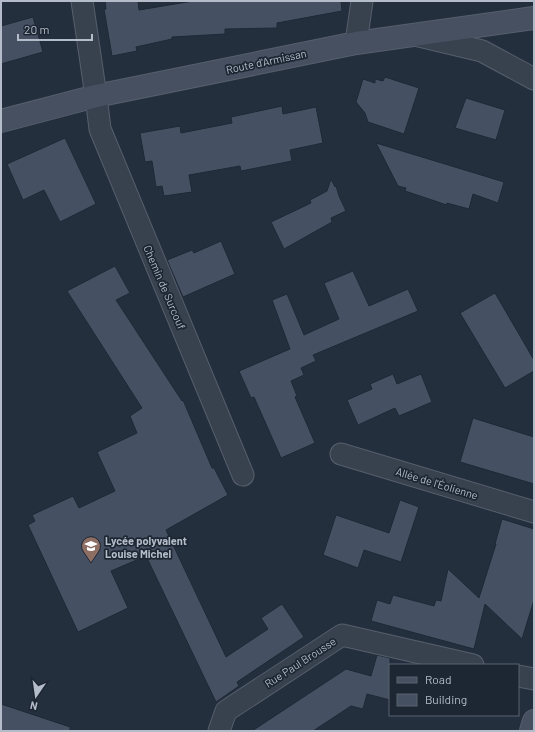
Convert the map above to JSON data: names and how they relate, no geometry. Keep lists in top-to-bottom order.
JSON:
{
  "streets": {
    "street": [
      "Route d'Armissan",
      "Chemin de Surcouf",
      "Allée de l'Éolienne",
      "Rue Paul Brousse"
    ]
  },
  "crossings": [
    ["Route d'Armissan", "Chemin de Surcouf"]
  ],
  "places": {
    "school or university": ["Lycée polyvalent Louise Michel"]
  },
  "legend": ["Road", "Building"],
  "scale_bar": "20 m",
  "north": "bottom"
}
